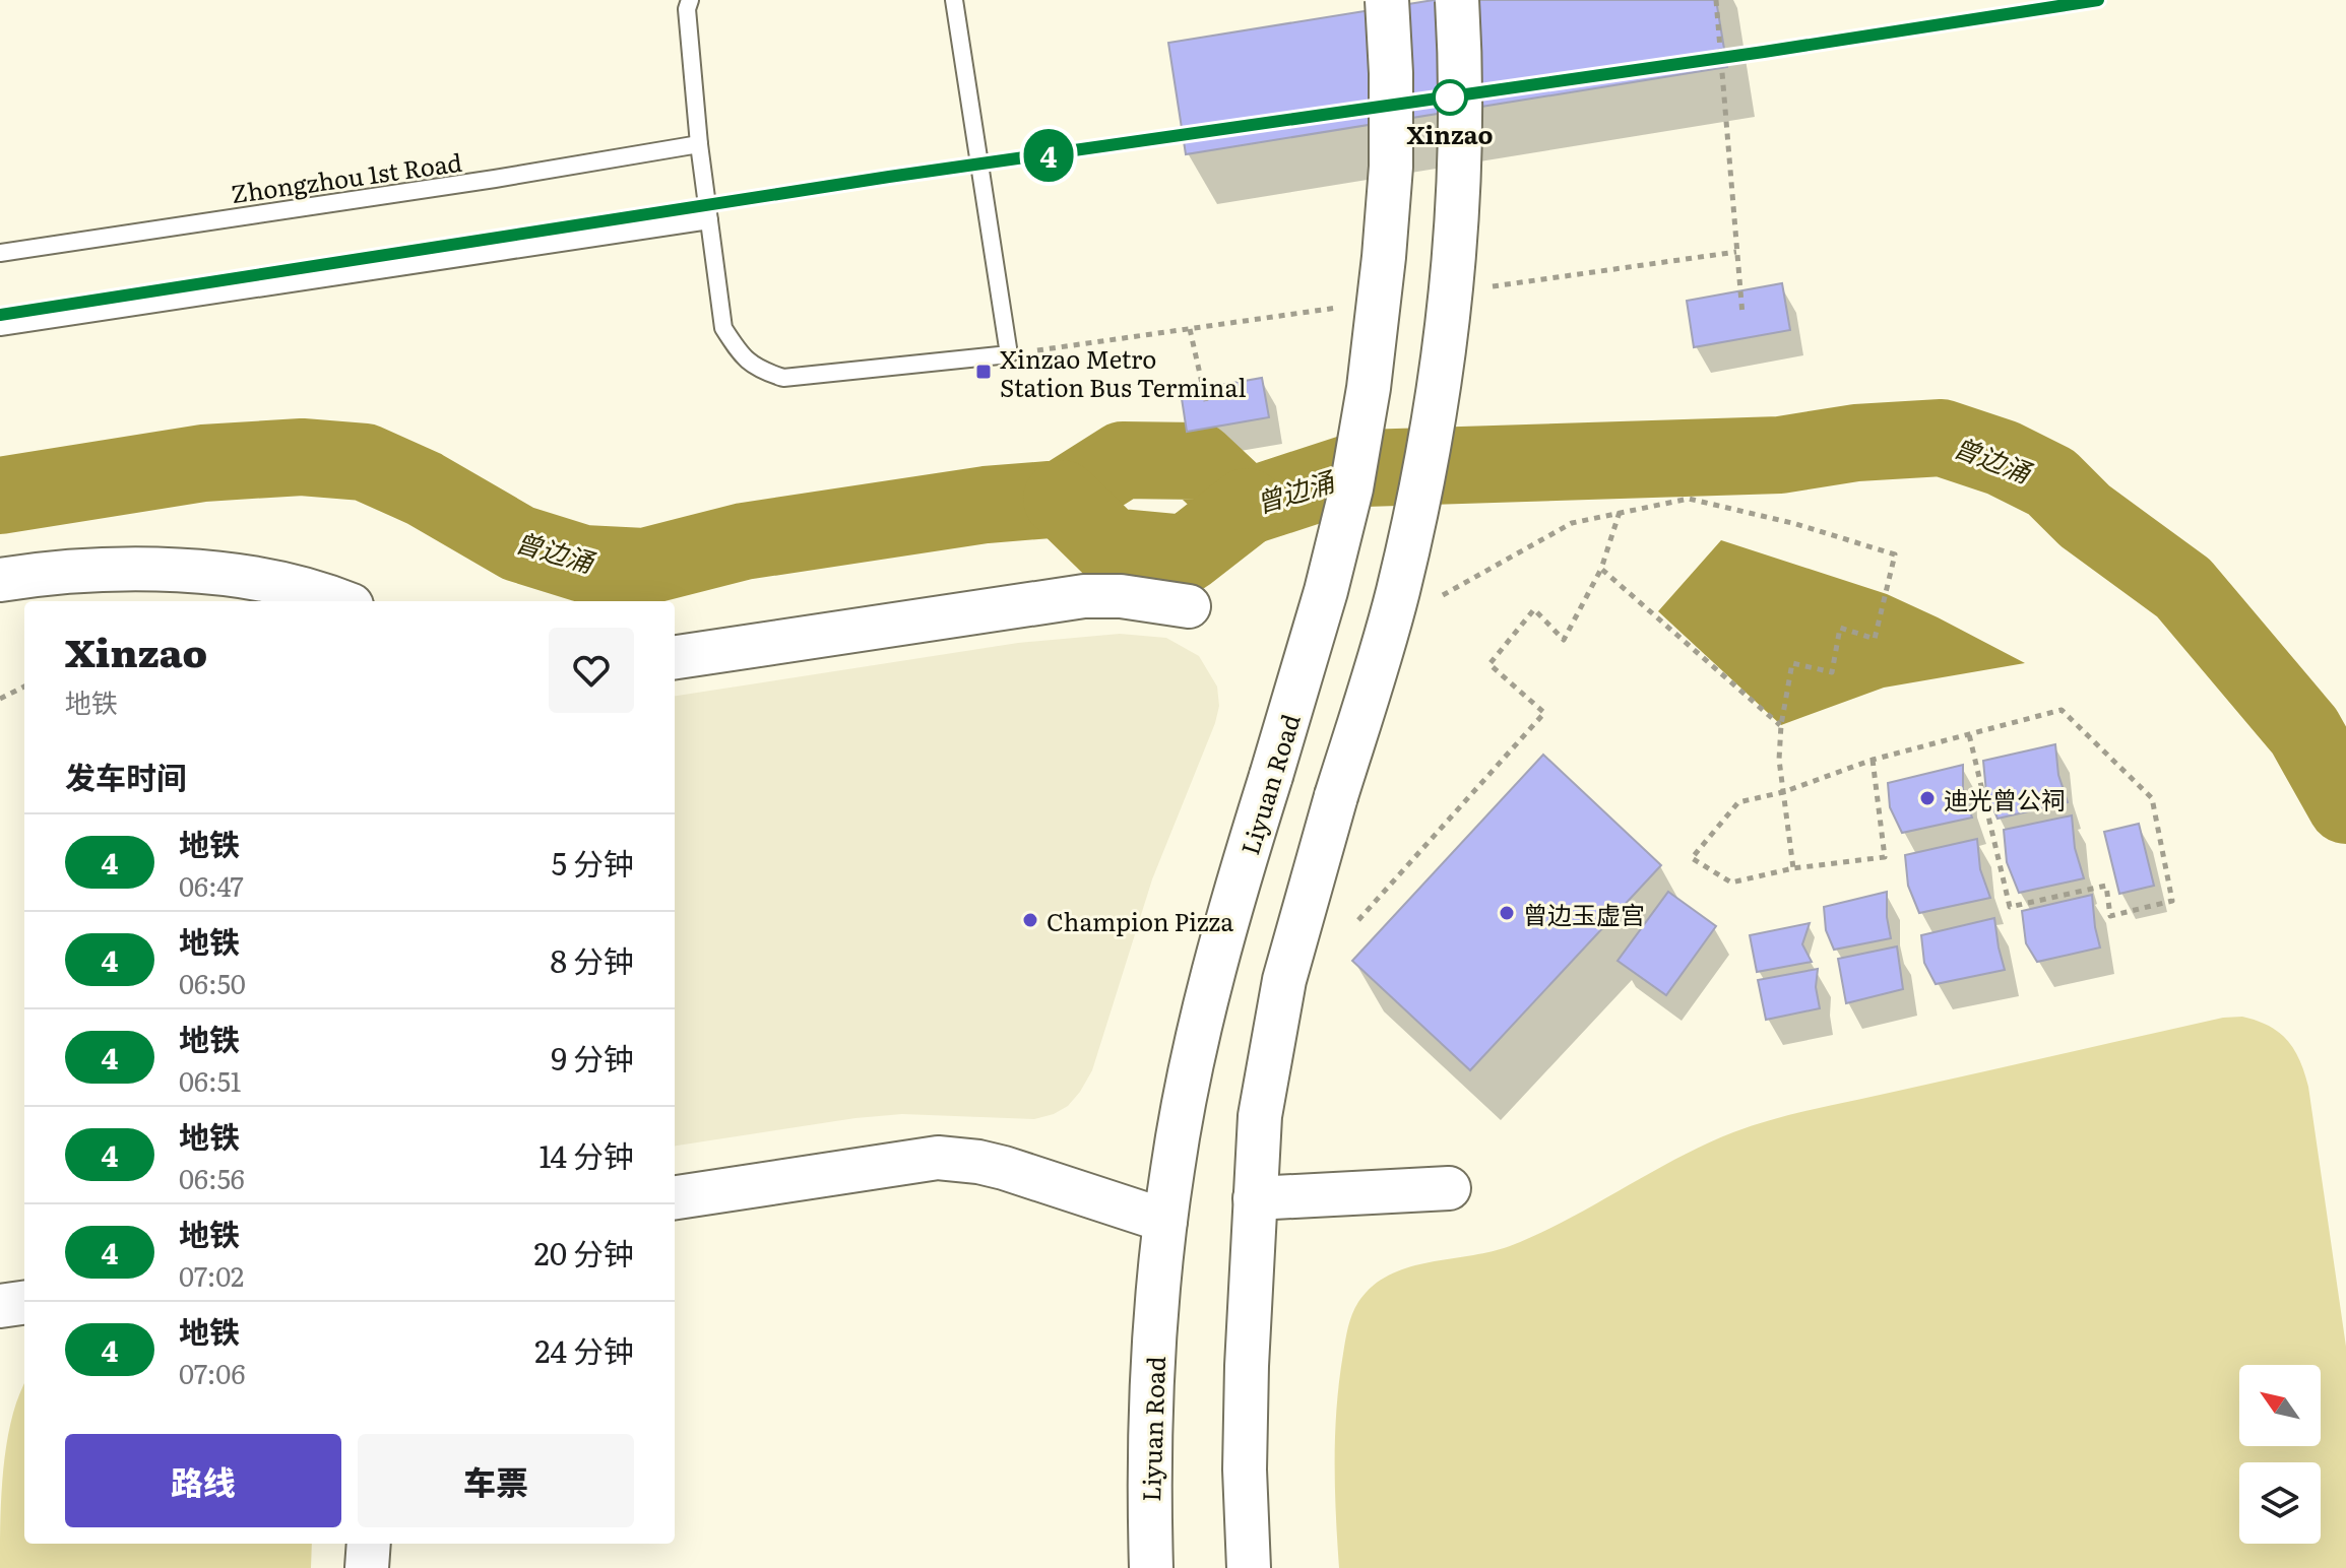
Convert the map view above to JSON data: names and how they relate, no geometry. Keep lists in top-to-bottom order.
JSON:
{
  "streets": {
    "street": ["Liyuan Road"],
    "lane": ["Zhongzhou 1st Road"]
  },
  "water": ["曾边涌"],
  "places": {
    "other": [
      "Xinzao",
      "迪光曾公祠",
      "曾边玉虚宫",
      "Champion Pizza"
    ],
    "transit": ["Xinzao Metro Station Bus Terminal"]
  },
  "lines": ["metro line 4"],
  "north": "top left",
  "page": {
    "on_map": "4",
    "heading": [
      ["Xinzao", "地铁"],
      "发车时间"
    ],
    "list": [
      {
        "mark": "4",
        "name": "地铁",
        "note": "06:47",
        "value": "5 分钟"
      },
      {
        "mark": "4",
        "name": "地铁",
        "note": "06:50",
        "value": "8 分钟"
      },
      {
        "mark": "4",
        "name": "地铁",
        "note": "06:51",
        "value": "9 分钟"
      },
      {
        "mark": "4",
        "name": "地铁",
        "note": "06:56",
        "value": "14 分钟"
      },
      {
        "mark": "4",
        "name": "地铁",
        "note": "07:02",
        "value": "20 分钟"
      },
      {
        "mark": "4",
        "name": "地铁",
        "note": "07:06",
        "value": "24 分钟"
      }
    ],
    "buttons": ["路线", "车票"]
  }
}
